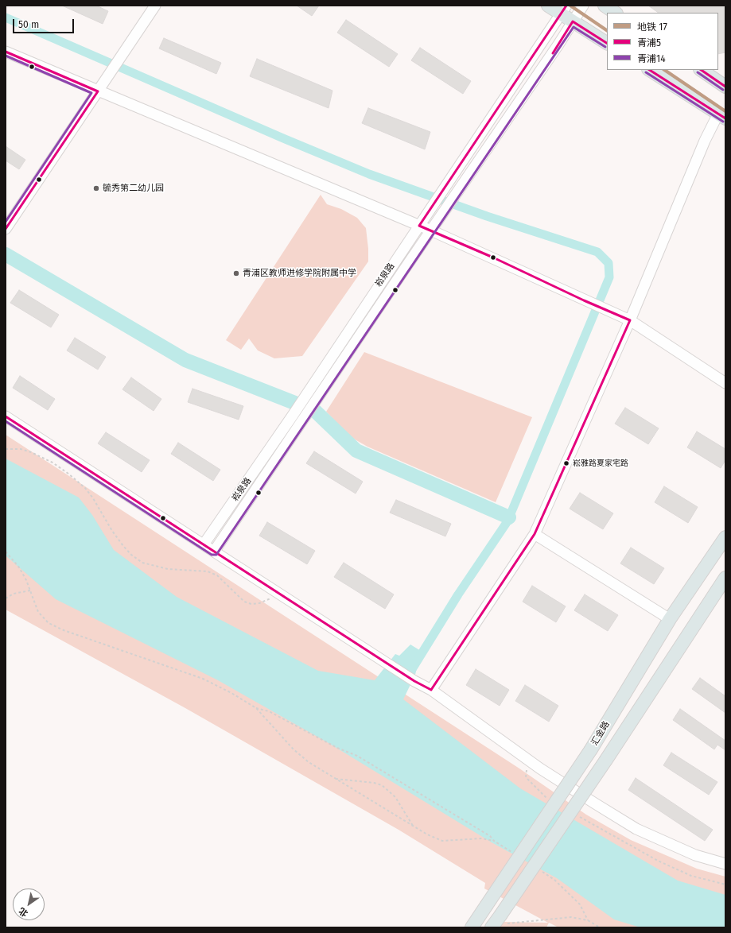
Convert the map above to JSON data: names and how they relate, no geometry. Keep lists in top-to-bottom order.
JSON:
{
  "streets": {
    "main road": ["汇金路"],
    "street": ["崧泉路"]
  },
  "places": ["毓秀第二幼儿园", "青浦区教师进修学院附属中学", "崧雅路夏家宅路"],
  "lines": ["metro line 17", "transit line 青浦5", "transit line 青浦14"],
  "legend": ["地铁 17", "青浦5", "青浦14"],
  "scale_bar": "50 m",
  "north": "bottom left"
}
